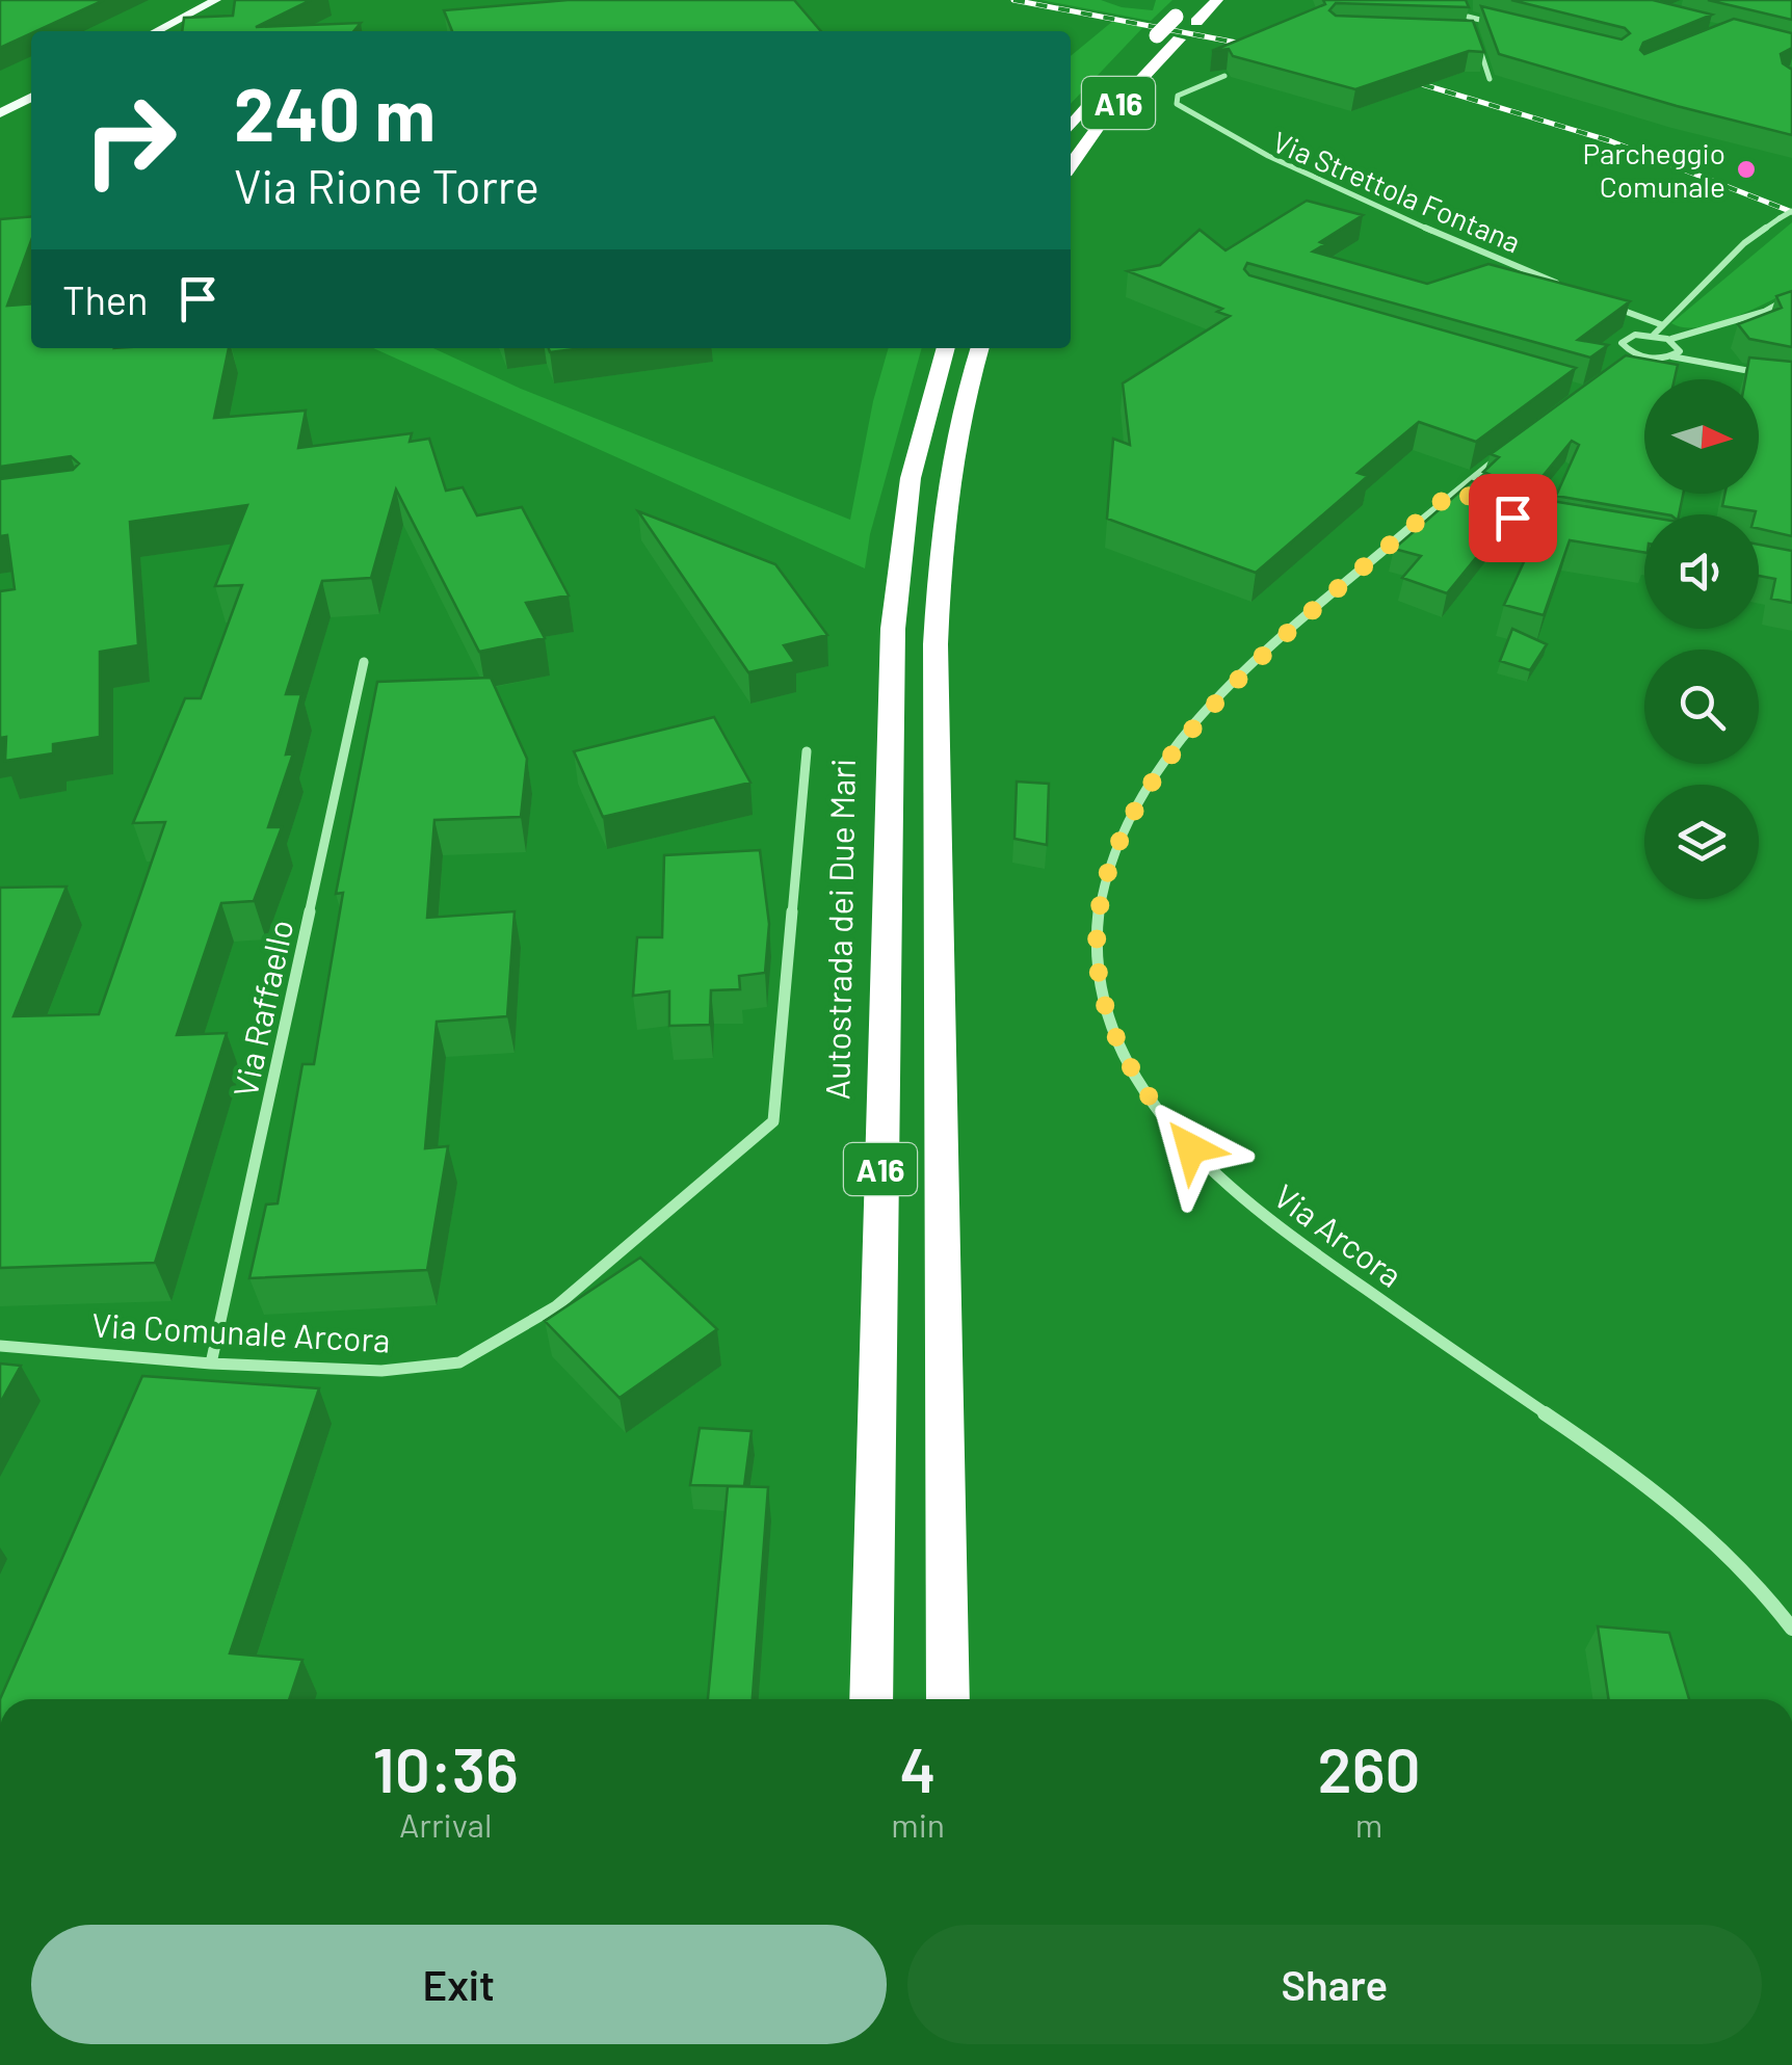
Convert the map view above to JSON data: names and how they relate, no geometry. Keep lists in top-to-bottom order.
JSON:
{
  "streets": {
    "highway": ["A16", "Autostrada dei Due Mari"],
    "street": [
      "Via Strettola Fontana",
      "Via Raffaello",
      "Via Arcora",
      "Via Comunale Arcora"
    ]
  },
  "crossings": [
    ["Via Raffaello", "Via Comunale Arcora"]
  ],
  "places": ["Parcheggio Comunale"],
  "north": "right",
  "page": {
    "turn": ["240 m", "Via Rione Torre"],
    "then": "Then",
    "eta": [
      "10:36",
      "Arrival",
      "4",
      "min",
      "260",
      "m"
    ],
    "buttons": ["Exit", "Share"]
  }
}
